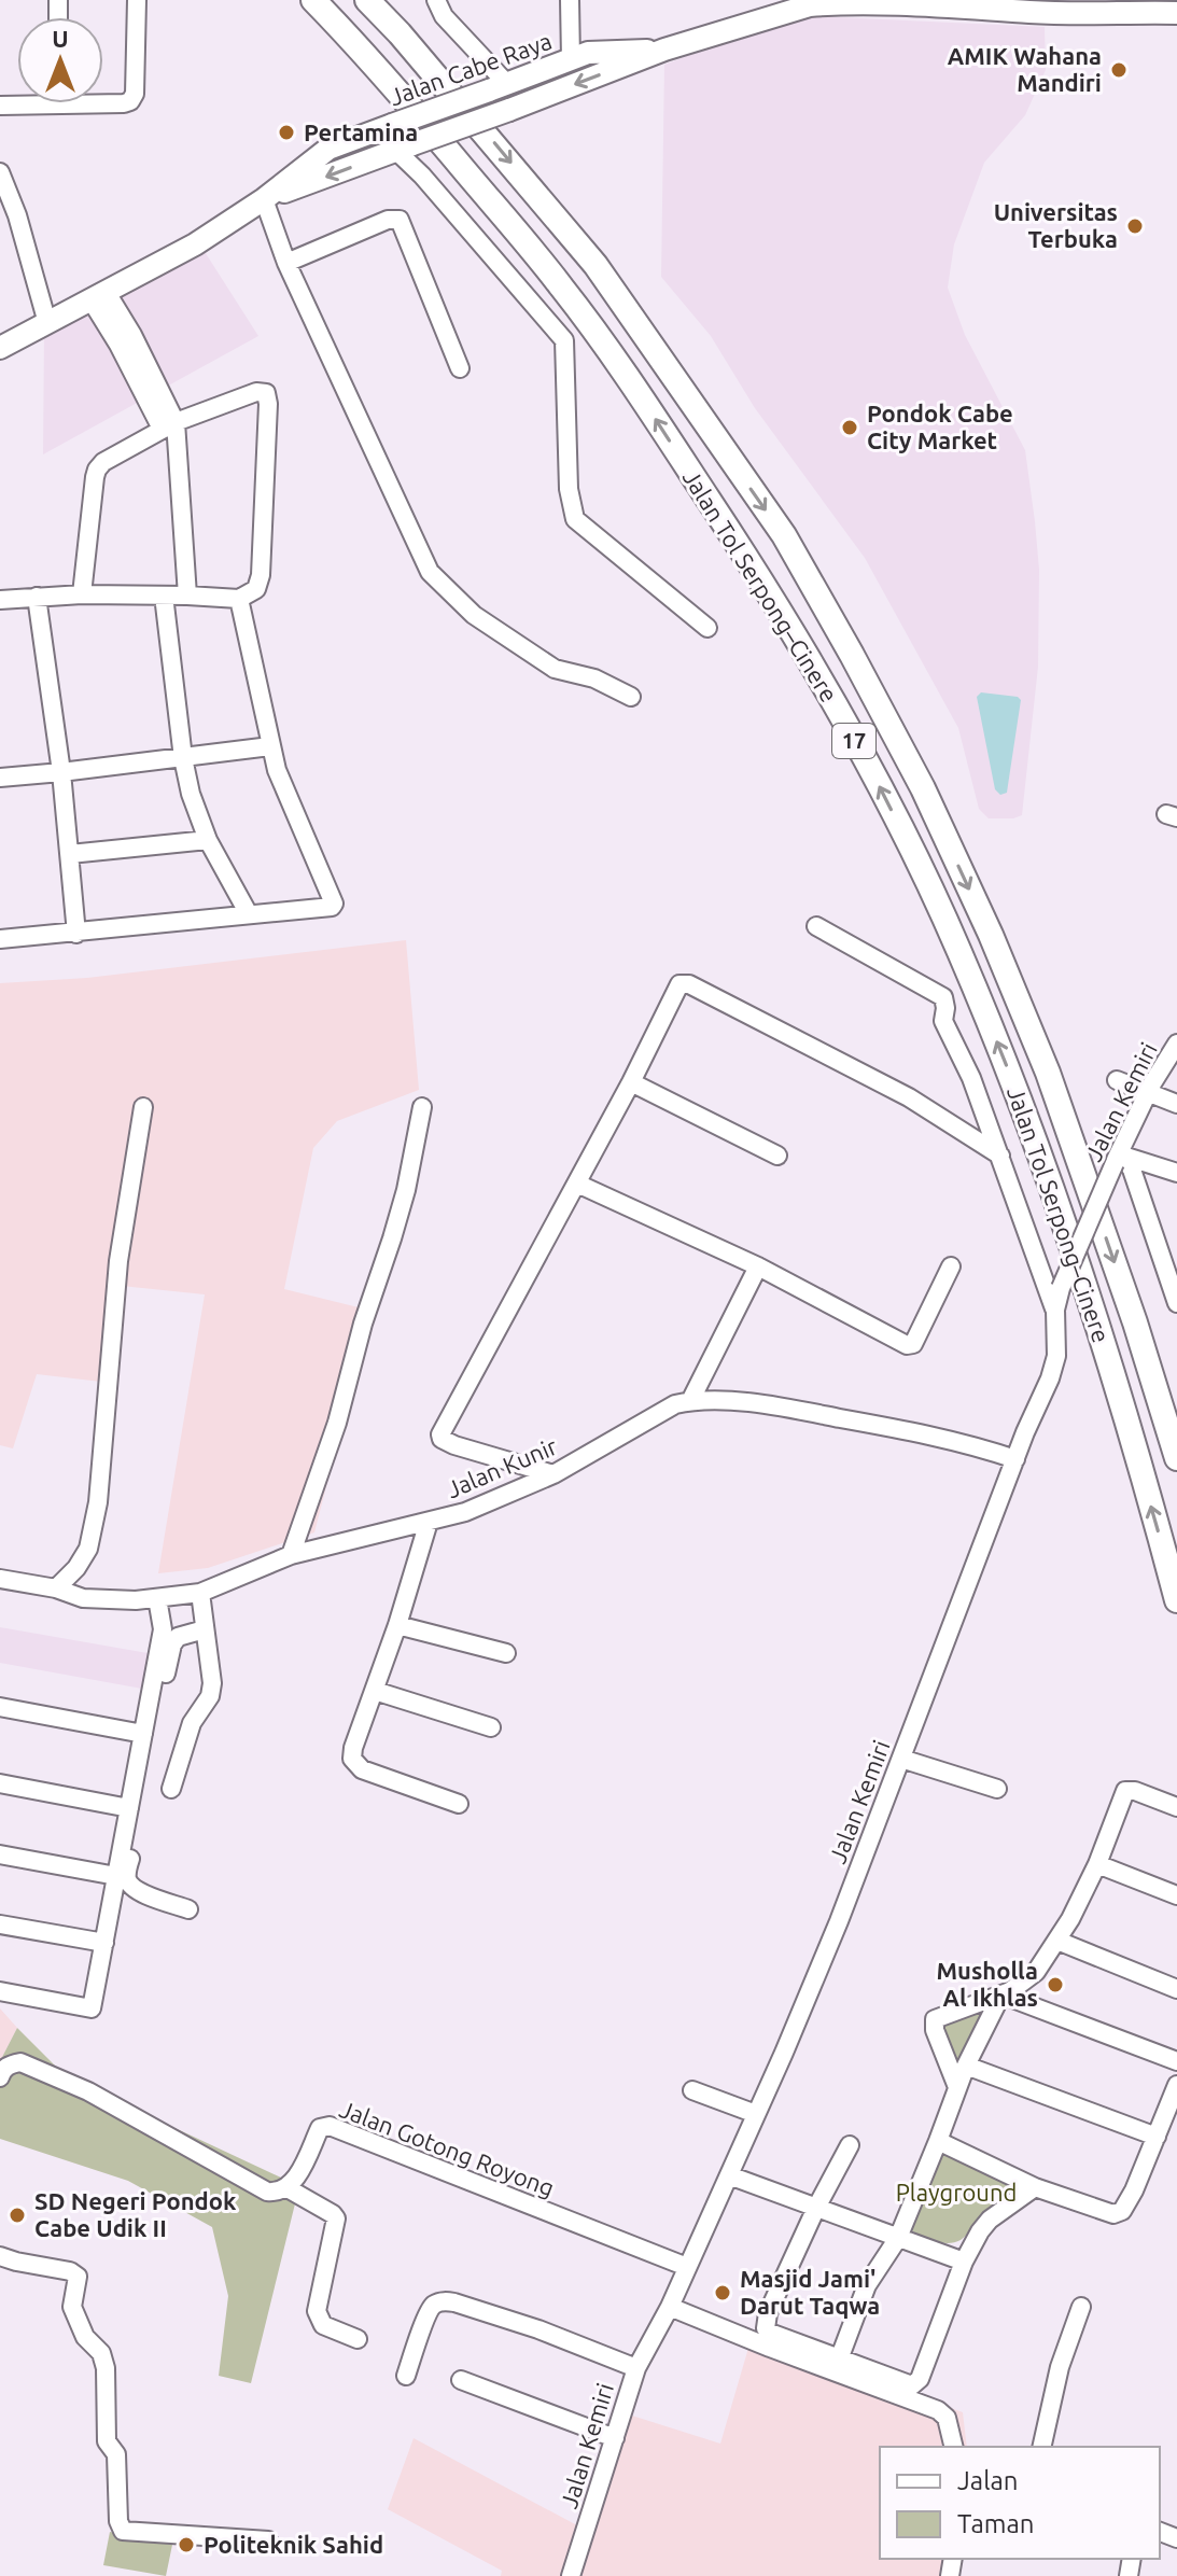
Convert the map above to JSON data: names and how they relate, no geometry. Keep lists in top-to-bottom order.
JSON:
{
  "streets": {
    "highway": ["Jalan Tol Serpong–Cinere", "17"],
    "main road": ["Jalan Cabe Raya"],
    "street": ["Jalan Kemiri", "Jalan Kunir", "Jalan Gotong Royong"]
  },
  "crossings": [
    ["Jalan Kemiri", "Jalan Kunir"],
    ["Jalan Kemiri", "Jalan Gotong Royong"]
  ],
  "parks": ["Playground"],
  "places": [
    "AMIK Wahana Mandiri",
    "Pertamina",
    "Universitas Terbuka",
    "Pondok Cabe City Market",
    "Musholla Al Ikhlas",
    "SD Negeri Pondok Cabe Udik II",
    "Masjid Jami' Darut Taqwa",
    "Politeknik Sahid"
  ],
  "legend": ["Jalan", "Taman"],
  "north": "top"
}
